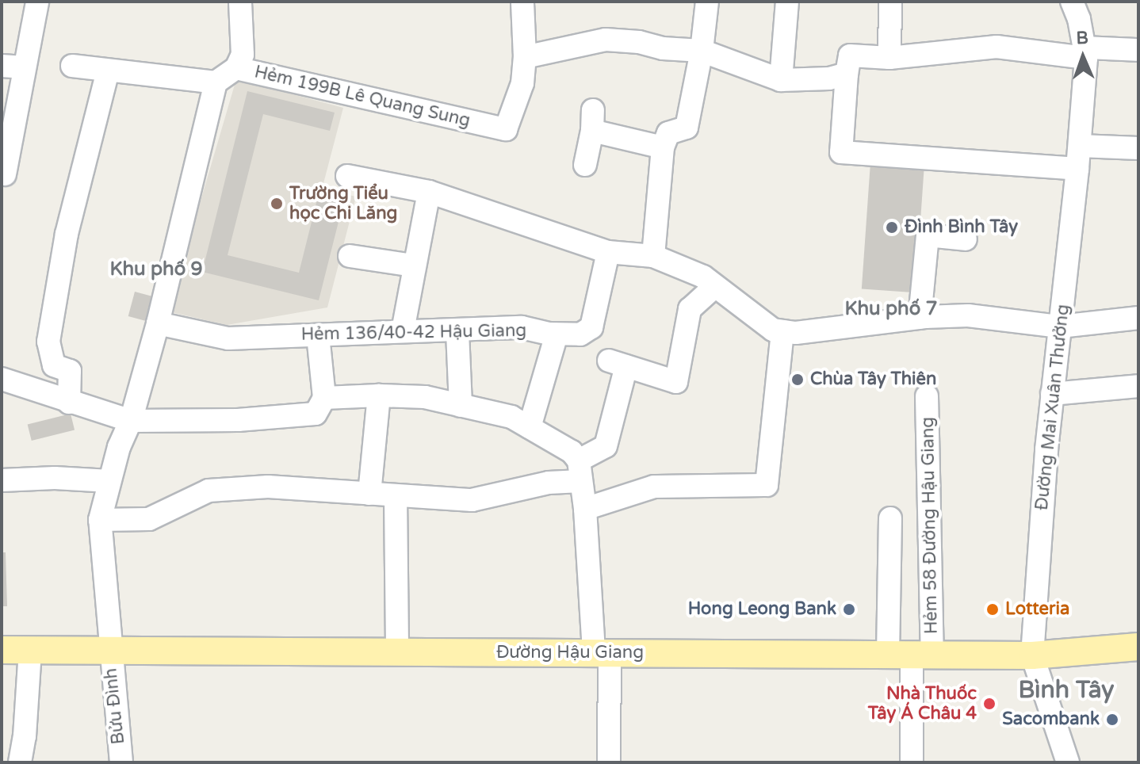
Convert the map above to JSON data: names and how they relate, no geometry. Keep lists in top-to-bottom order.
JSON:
{
  "streets": {
    "main road": ["Đường Hậu Giang"],
    "street": [
      "Hẻm 199B Lê Quang Sung",
      "Hẻm 136/40-42 Hậu Giang",
      "Đường Mai Xuân Thưởng",
      "Hẻm 58 Đường Hậu Giang",
      "Bửu Đình"
    ]
  },
  "crossings": [
    ["Hẻm 136/40-42 Hậu Giang", "Bửu Đình"],
    ["Đường Mai Xuân Thưởng", "Đường Hậu Giang"],
    ["Hẻm 58 Đường Hậu Giang", "Đường Hậu Giang"],
    ["Đường Hậu Giang", "Bửu Đình"]
  ],
  "districts": ["Khu phố 9", "Khu phố 7", "Bình Tây"],
  "places": [
    "Trường Tiểu học Chi Lăng",
    "Đình Bình Tây",
    "Chùa Tây Thiên",
    "Hong Leong Bank",
    "Lotteria",
    "Nhà Thuốc Tây Á Châu 4",
    "Sacombank"
  ],
  "north": "top"
}
